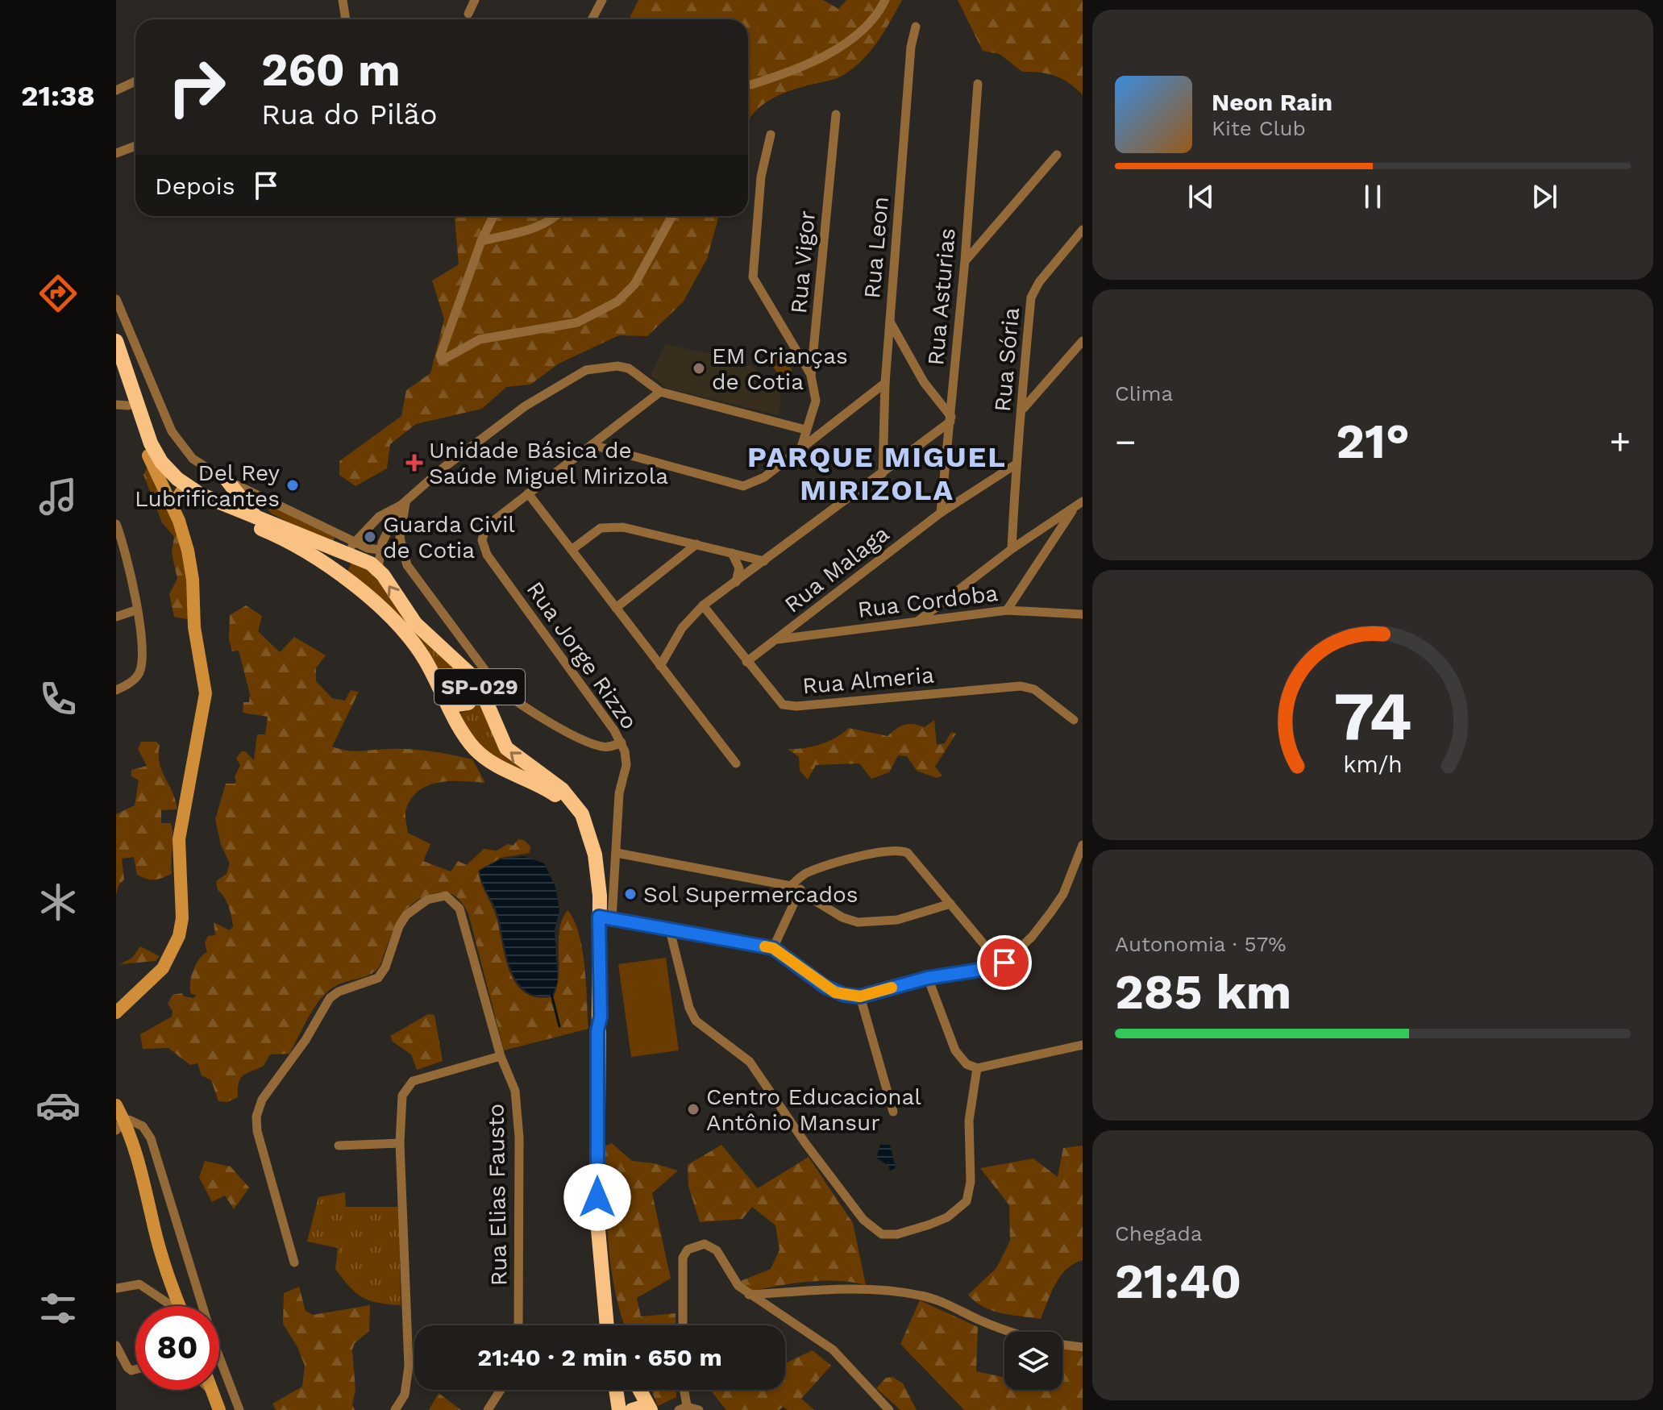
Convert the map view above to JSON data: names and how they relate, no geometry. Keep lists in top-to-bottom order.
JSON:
{
  "streets": {
    "highway": ["SP-029"],
    "street": [
      "Rua Leon",
      "Rua Vigor",
      "Rua Asturias",
      "Rua Sória",
      "Rua Malaga",
      "Rua Cordoba",
      "Rua Jorge Rizzo",
      "Rua Almeria",
      "Rua Elias Fausto"
    ]
  },
  "crossings": [
    ["Rua Asturias", "Rua Malaga"],
    ["Rua Sória", "Rua Malaga"],
    ["Rua Malaga", "Rua Cordoba"],
    ["Rua Malaga", "Rua Almeria"],
    ["Rua Jorge Rizzo", "SP-029"]
  ],
  "districts": ["PARQUE MIGUEL MIRIZOLA"],
  "places": {
    "other": [
      "EM Crianças de Cotia",
      "Del Rey Lubrificantes",
      "Guarda Civil de Cotia",
      "Sol Supermercados",
      "Centro Educacional Antônio Mansur"
    ],
    "health": ["Unidade Básica de Saúde Miguel Mirizola"]
  },
  "page": {
    "tabs": "21:38",
    "turn": ["260 m", "Rua do Pilão"],
    "song": ["Neon Rain", "Kite Club"],
    "then": "Depois",
    "tile": [
      "Clima",
      ["Autonomia · 57%", "285 km"],
      ["Chegada", "21:40"]
    ],
    "heat": ["−", "21°", "+"],
    "limit": "80",
    "trip": "21:40 · 2 min · 650 m",
    "gauge": ["74", "km/h"]
  }
}
